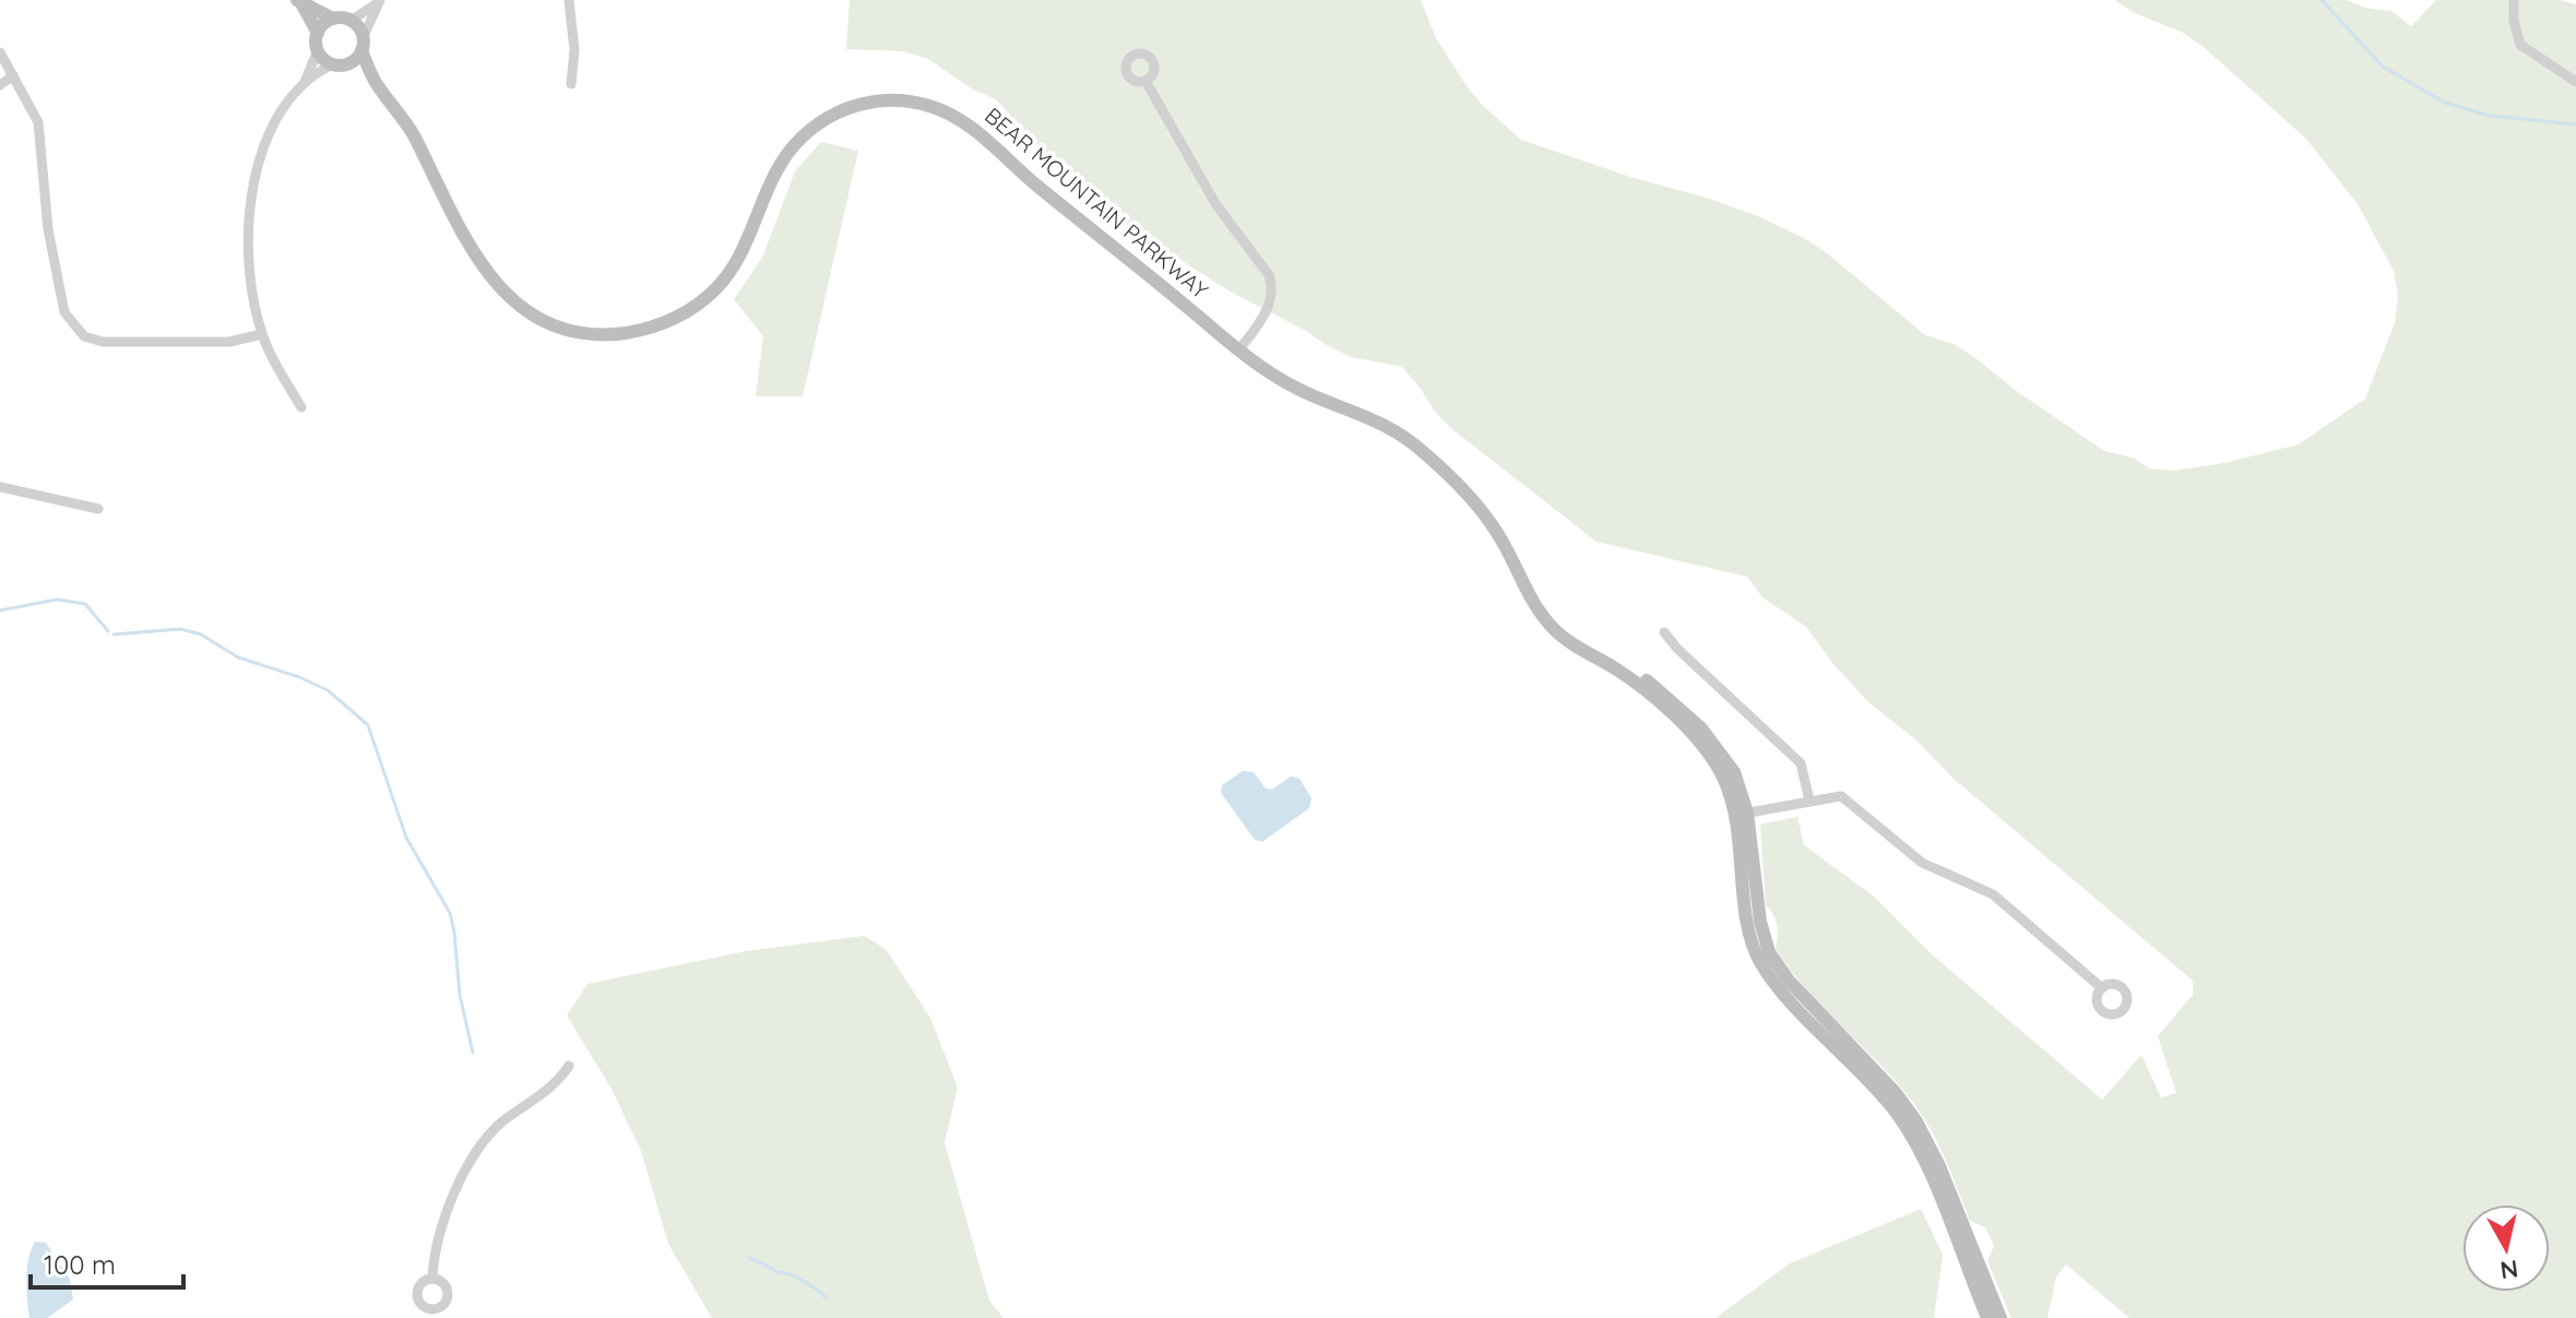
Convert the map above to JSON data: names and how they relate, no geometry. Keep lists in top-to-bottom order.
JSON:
{
  "streets": {
    "street": ["BEAR MOUNTAIN PARKWAY"]
  },
  "scale_bar": "100 m",
  "north": "bottom"
}
